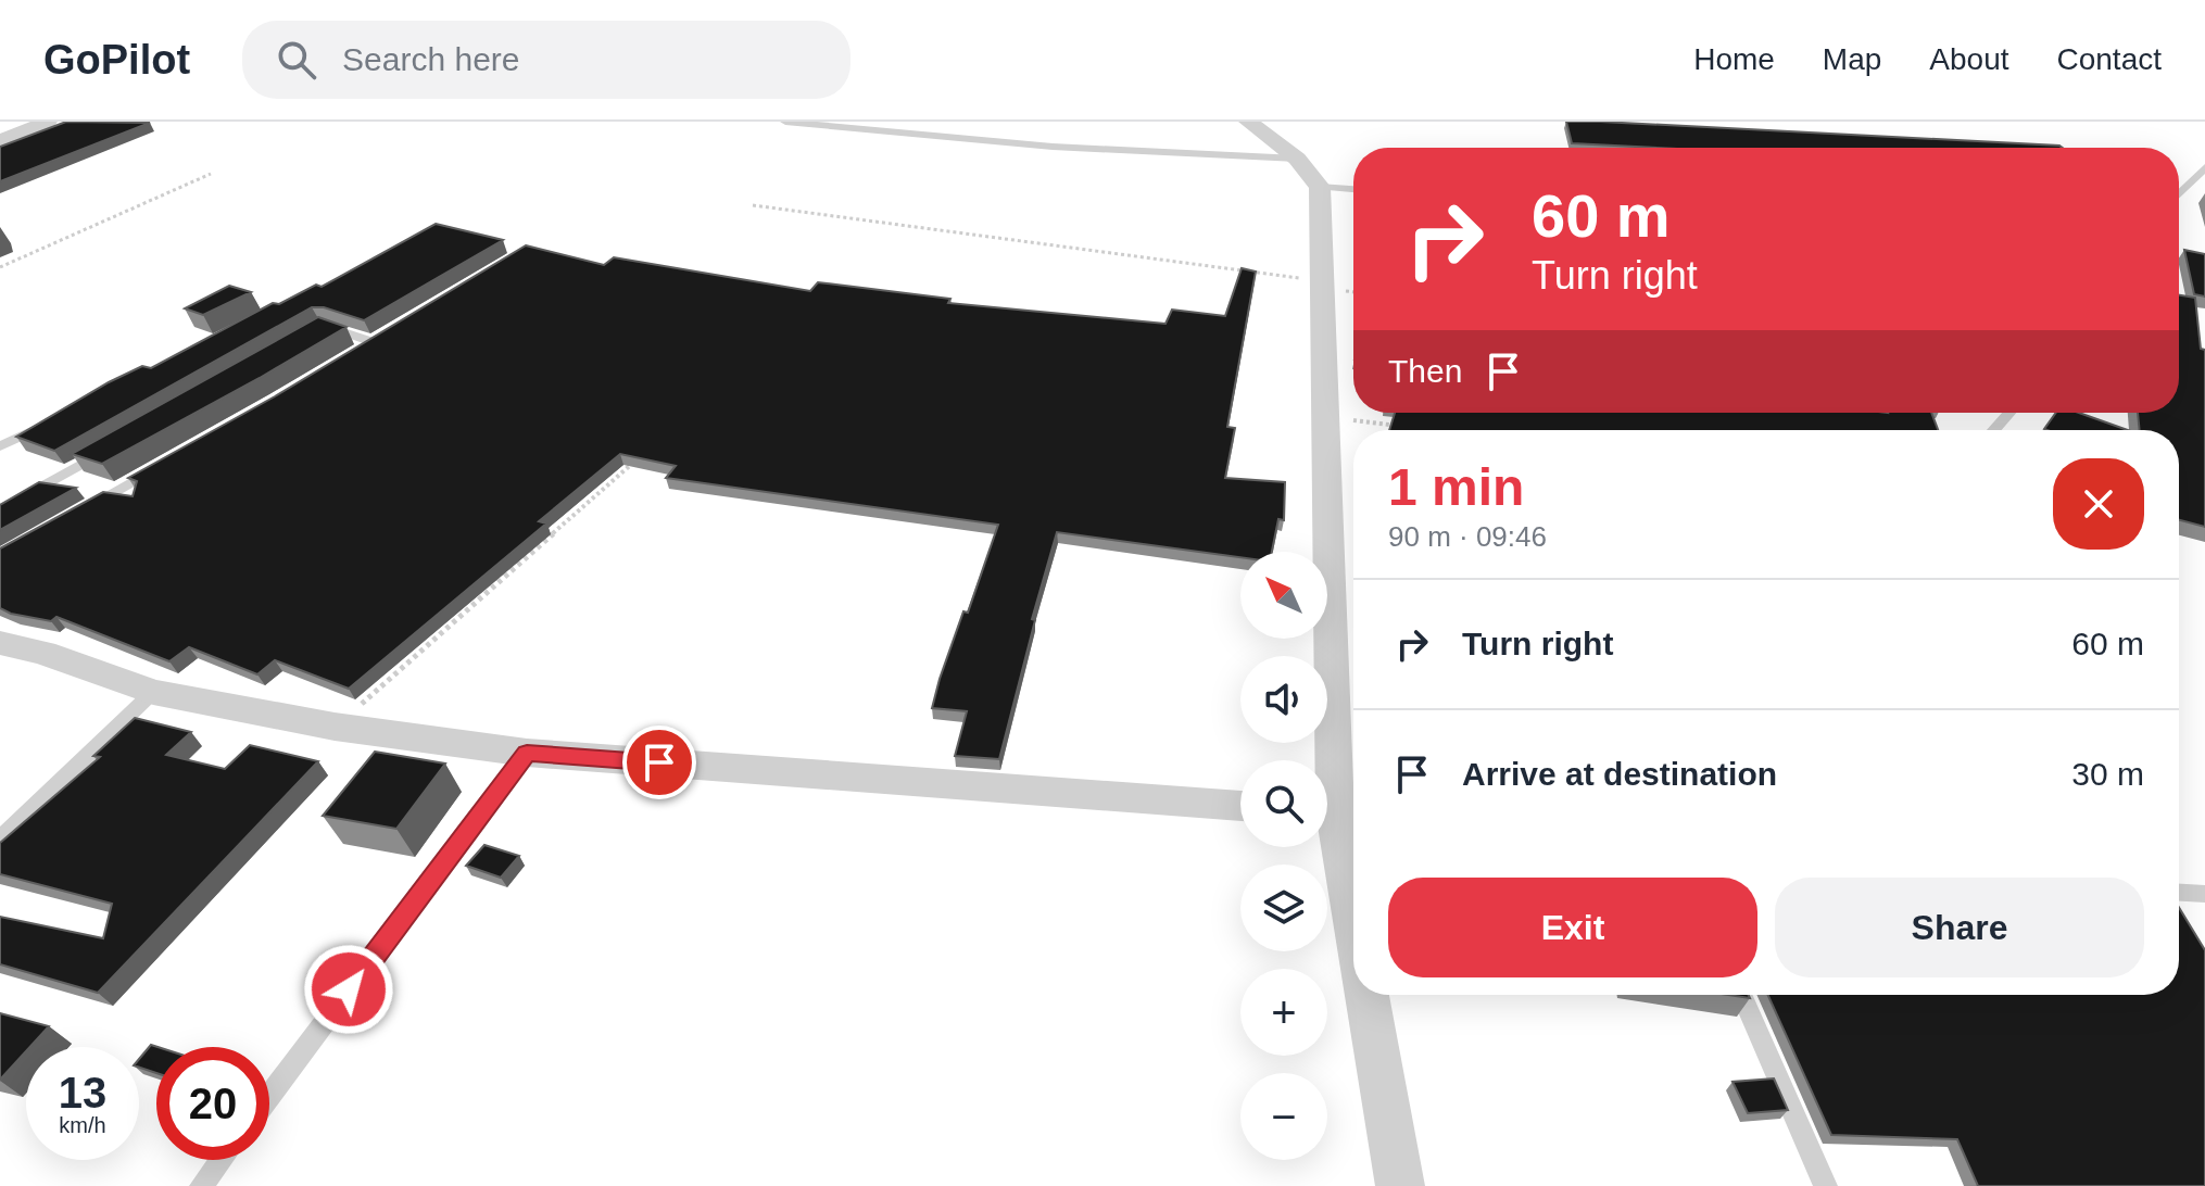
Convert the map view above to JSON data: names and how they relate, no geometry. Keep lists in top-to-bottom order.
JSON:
{
  "north": "top left",
  "page": {
    "header": "GoPilot",
    "search": "Search here",
    "nav": [
      "Home",
      "Map",
      "About",
      "Contact"
    ],
    "turn": ["60 m", "Turn right"],
    "then": "Then",
    "heading": ["1 min", "90 m · 09:46"],
    "map_buttons": ["+", "−"],
    "list": [
      {
        "name": "Turn right",
        "value": "60 m"
      },
      {
        "name": "Arrive at destination",
        "value": "30 m"
      }
    ],
    "buttons": ["Exit", "Share"],
    "speed": "13 km/h",
    "limit": "20"
  }
}
